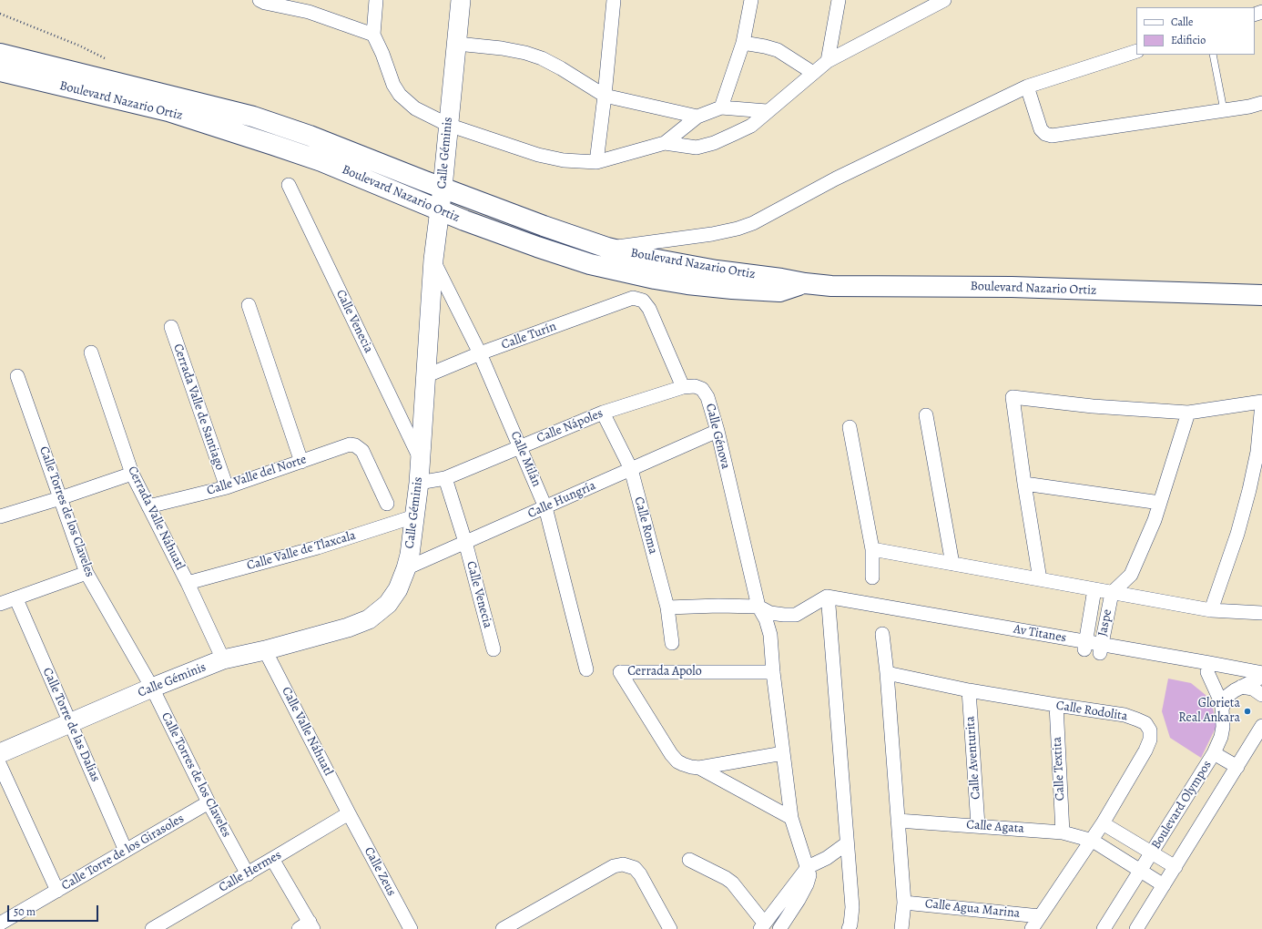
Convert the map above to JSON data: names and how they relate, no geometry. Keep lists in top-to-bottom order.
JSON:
{
  "streets": {
    "main road": ["Boulevard Nazario Ortiz"],
    "street": [
      "Calle Géminis",
      "Calle Venecia",
      "Calle Turín",
      "Cerrada Valle de Santiago",
      "Calle Nápoles",
      "Calle Génova",
      "Calle Milán",
      "Calle Valle del Norte",
      "Calle Hungría",
      "Calle Torres de los Claveles",
      "Cerrada Valle Náhuatl",
      "Calle Roma",
      "Calle Valle de Tlaxcala",
      "Jaspe",
      "Av Titanes",
      "Cerrada Apolo",
      "Calle Rodolita",
      "Calle Torre de las Dalias",
      "Calle Valle Náhuatl",
      "Calle Aventurita",
      "Calle Textita",
      "Boulevard Olympos",
      "Calle Agata",
      "Calle Torre de los Girasoles",
      "Calle Hermes",
      "Calle Zeus",
      "Calle Agua Marina"
    ]
  },
  "crossings": [
    ["Boulevard Nazario Ortiz", "Calle Géminis"],
    ["Calle Géminis", "Calle Venecia"],
    ["Calle Géminis", "Calle Turín"],
    ["Calle Géminis", "Calle Nápoles"],
    ["Calle Géminis", "Calle Milán"],
    ["Calle Géminis", "Calle Hungría"],
    ["Calle Géminis", "Calle Torres de los Claveles"],
    ["Calle Géminis", "Cerrada Valle Náhuatl"],
    ["Calle Géminis", "Calle Valle de Tlaxcala"],
    ["Calle Géminis", "Calle Torre de las Dalias"],
    ["Calle Géminis", "Calle Valle Náhuatl"],
    ["Calle Venecia", "Calle Nápoles"],
    ["Calle Venecia", "Calle Hungría"],
    ["Calle Turín", "Calle Nápoles"],
    ["Calle Turín", "Calle Génova"],
    ["Calle Turín", "Calle Milán"],
    ["Cerrada Valle de Santiago", "Calle Valle del Norte"],
    ["Calle Nápoles", "Calle Génova"],
    ["Calle Nápoles", "Calle Milán"],
    ["Calle Nápoles", "Calle Roma"],
    ["Calle Génova", "Calle Hungría"],
    ["Calle Génova", "Cerrada Apolo"],
    ["Calle Milán", "Calle Hungría"],
    ["Calle Valle del Norte", "Cerrada Valle Náhuatl"],
    ["Calle Hungría", "Calle Roma"],
    ["Calle Torres de los Claveles", "Calle Torre de los Girasoles"],
    ["Calle Torres de los Claveles", "Calle Hermes"],
    ["Cerrada Valle Náhuatl", "Calle Valle de Tlaxcala"],
    ["Jaspe", "Av Titanes"],
    ["Av Titanes", "Boulevard Olympos"],
    ["Calle Rodolita", "Calle Aventurita"],
    ["Calle Rodolita", "Calle Textita"],
    ["Calle Rodolita", "Calle Agata"],
    ["Calle Rodolita", "Calle Agua Marina"],
    ["Calle Torre de las Dalias", "Calle Torre de los Girasoles"],
    ["Calle Valle Náhuatl", "Calle Hermes"],
    ["Calle Valle Náhuatl", "Calle Zeus"],
    ["Calle Aventurita", "Calle Agata"],
    ["Calle Textita", "Calle Agata"],
    ["Boulevard Olympos", "Calle Agata"],
    ["Calle Hermes", "Calle Zeus"]
  ],
  "places": ["Glorieta Real Ankara"],
  "legend": ["Calle", "Edificio"],
  "scale_bar": "50 m"
}
